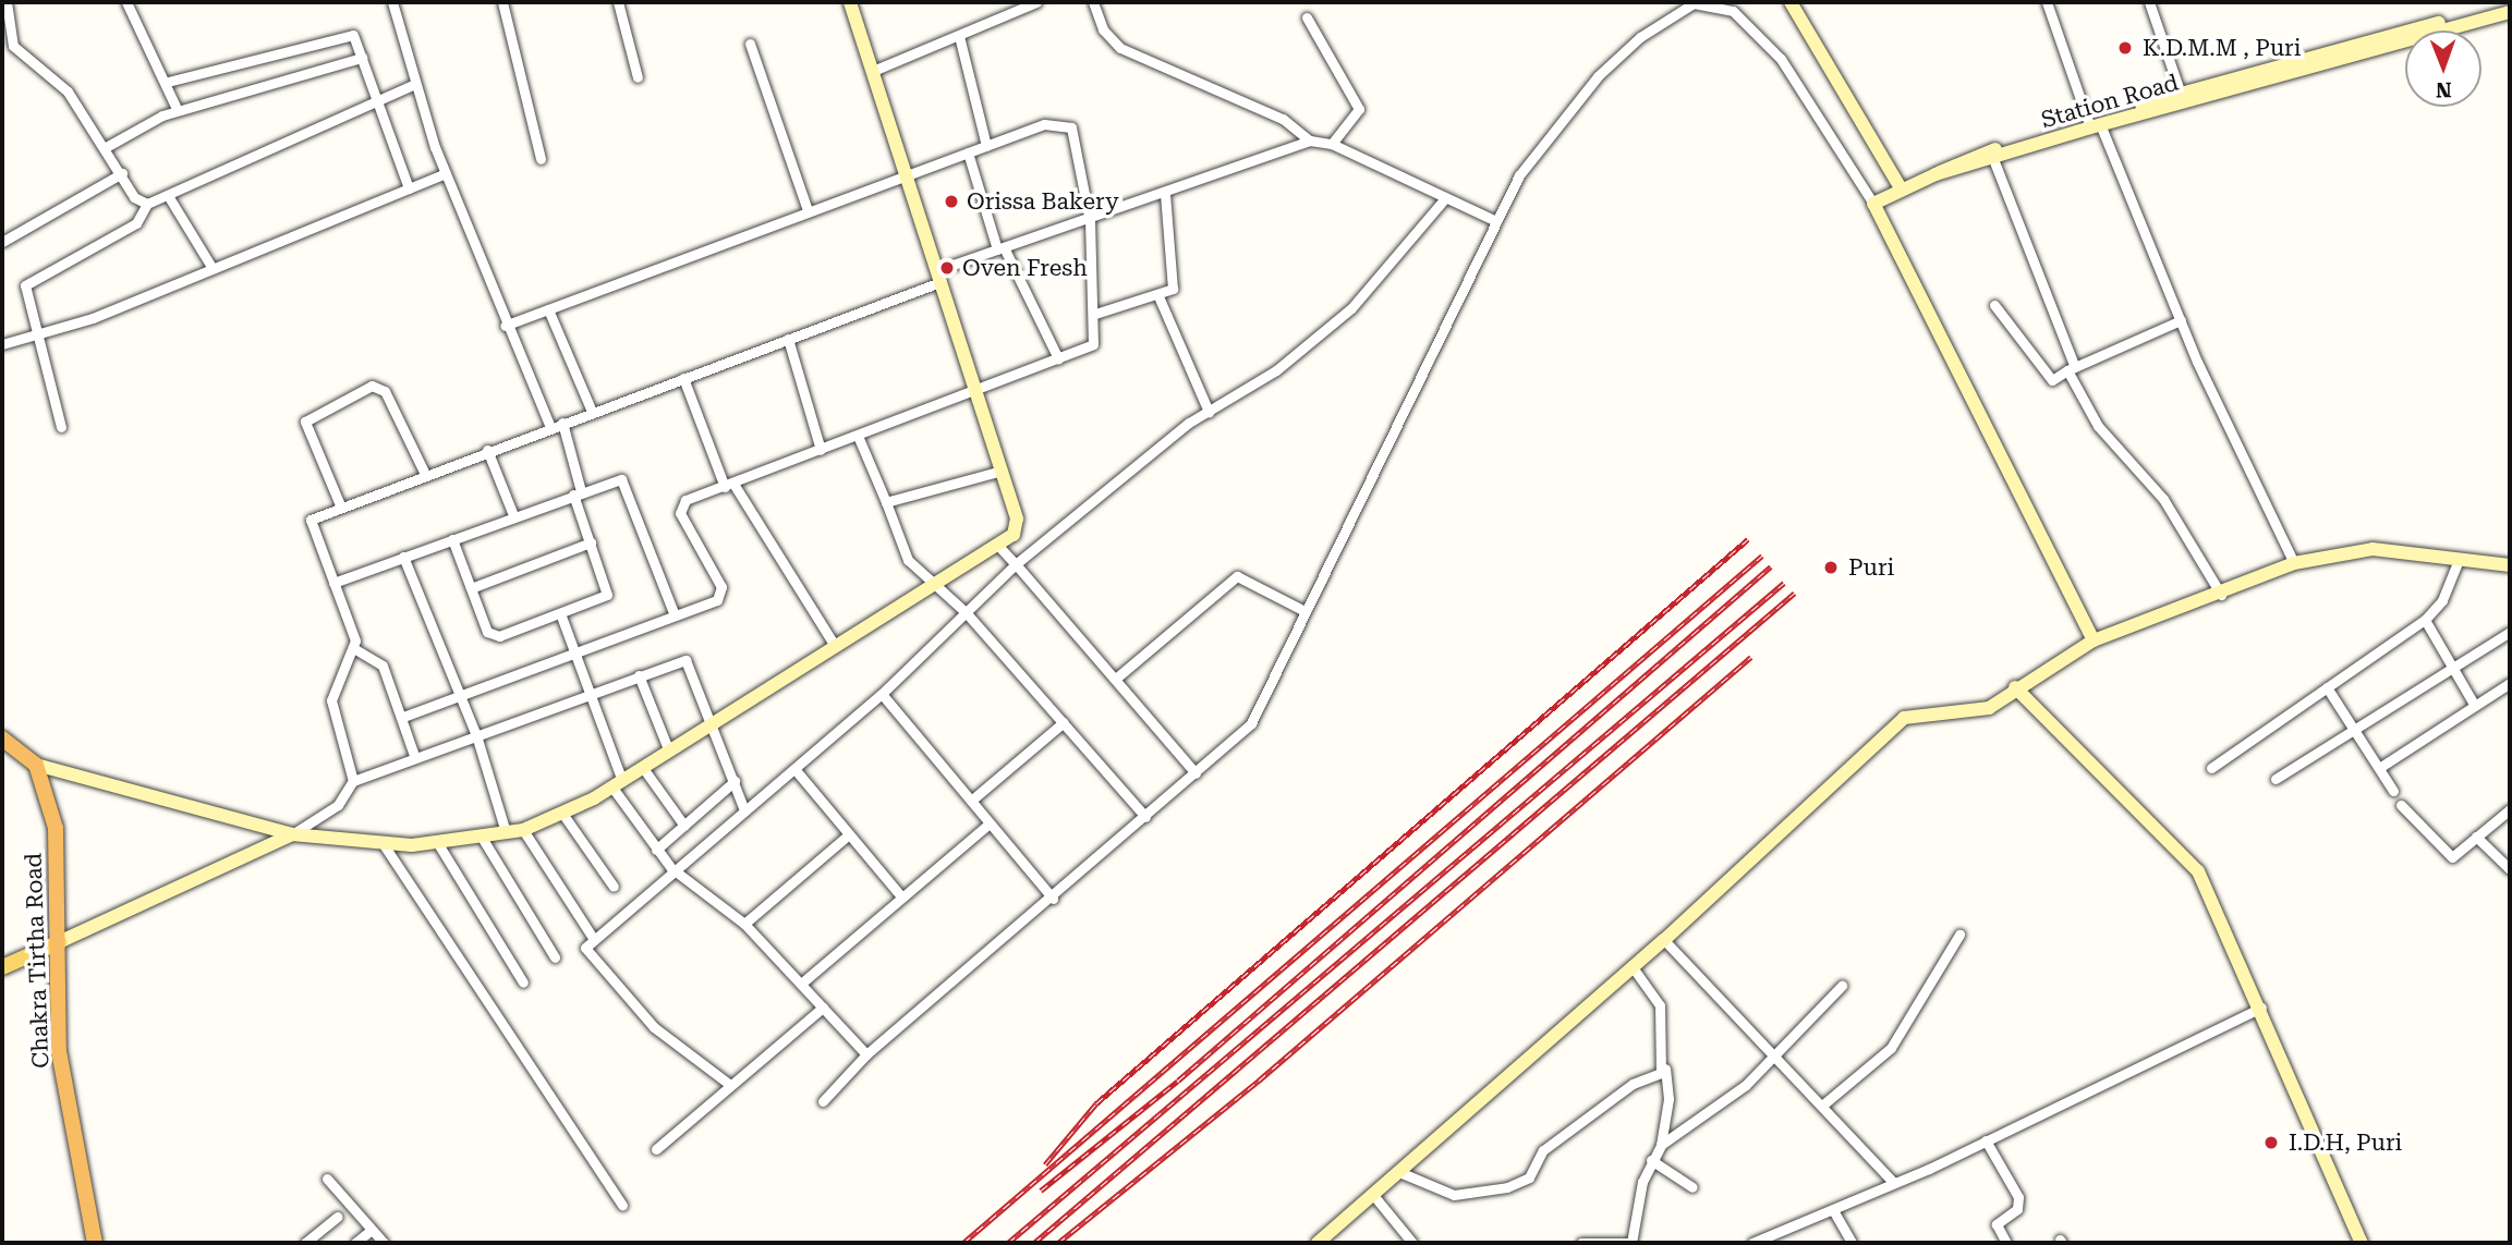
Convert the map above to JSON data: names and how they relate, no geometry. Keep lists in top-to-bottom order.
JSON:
{
  "streets": {
    "highway": ["Chakra Tirtha Road"],
    "main road": ["Station Road"]
  },
  "places": [
    "K.D.M.M , Puri",
    "Orissa Bakery",
    "Oven Fresh",
    "Puri",
    "I.D.H, Puri"
  ],
  "north": "bottom"
}
